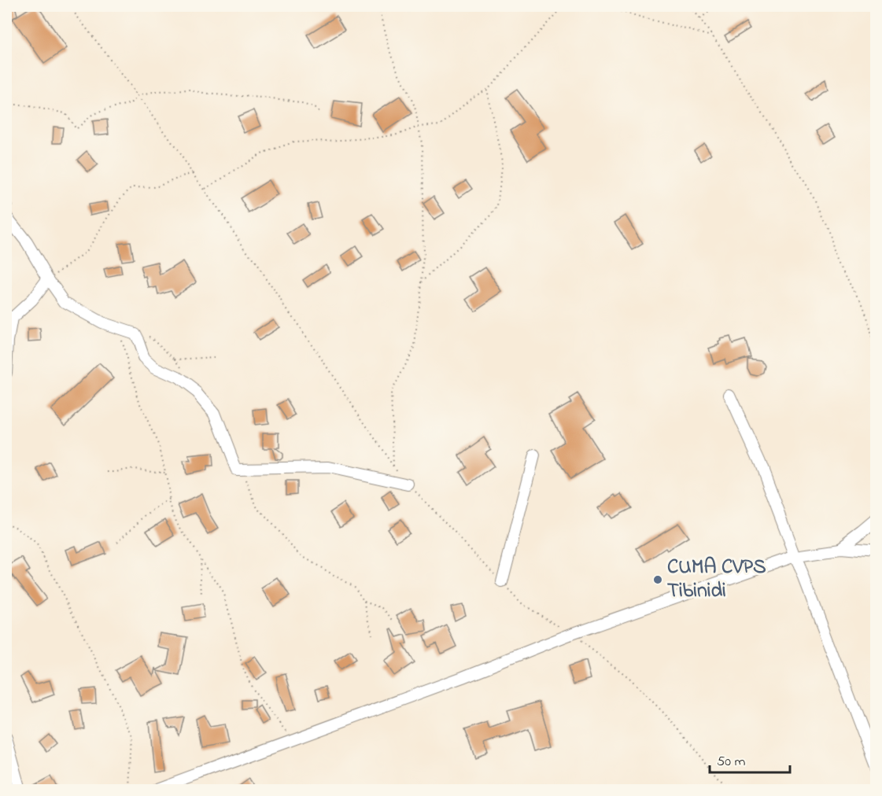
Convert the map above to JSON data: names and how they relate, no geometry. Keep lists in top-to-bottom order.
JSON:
{
  "places": ["CUMA CVPS Tibinidi"],
  "scale_bar": "50 m"
}
